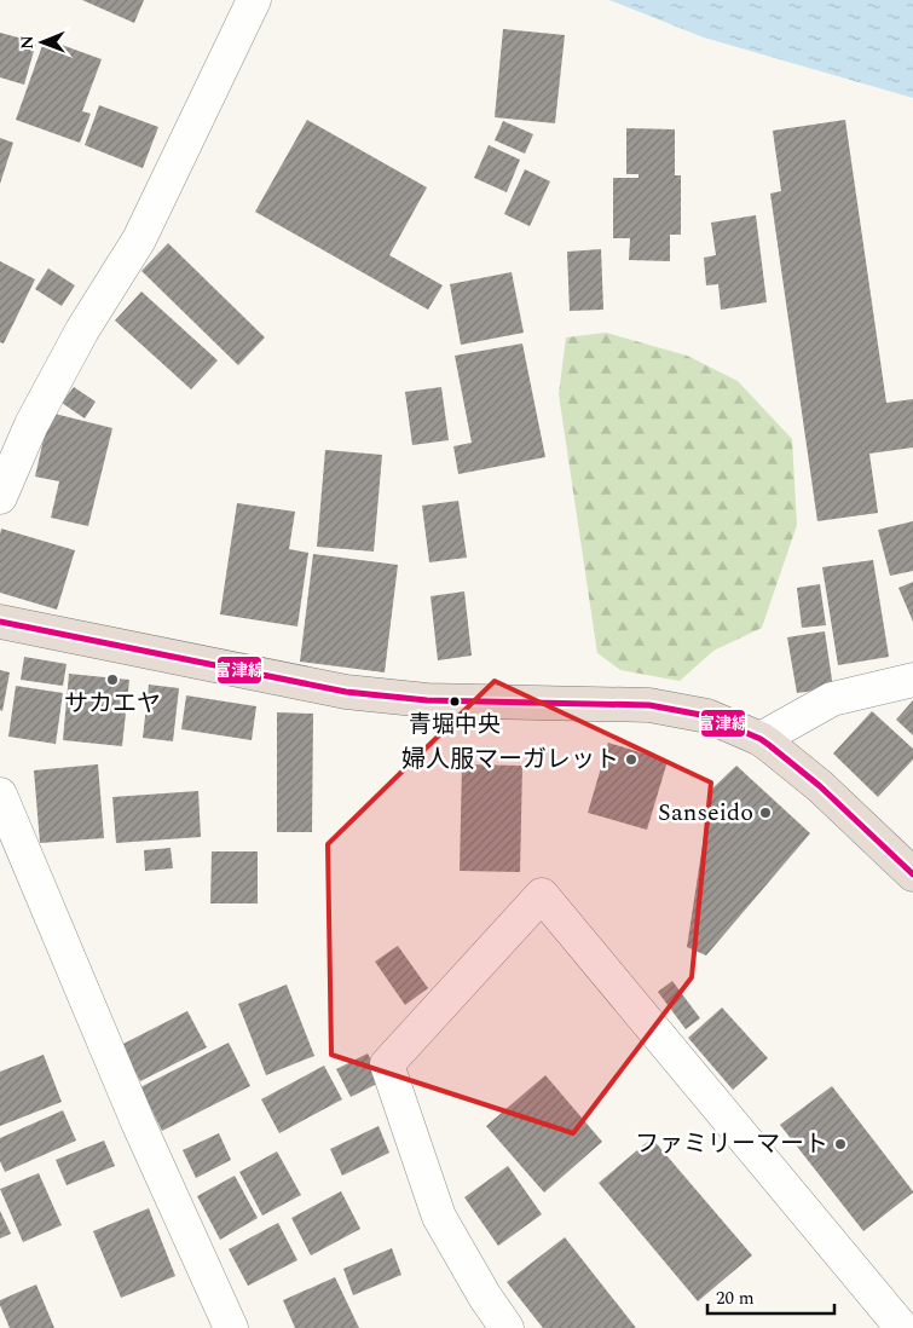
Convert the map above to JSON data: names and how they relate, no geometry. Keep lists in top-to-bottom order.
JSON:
{
  "places": [
    "サカエヤ",
    "青堀中央",
    "婦人服マーガレット",
    "Sanseido",
    "ファミリーマート"
  ],
  "lines": ["transit line 富津線"],
  "scale_bar": "20 m",
  "north": "left"
}
